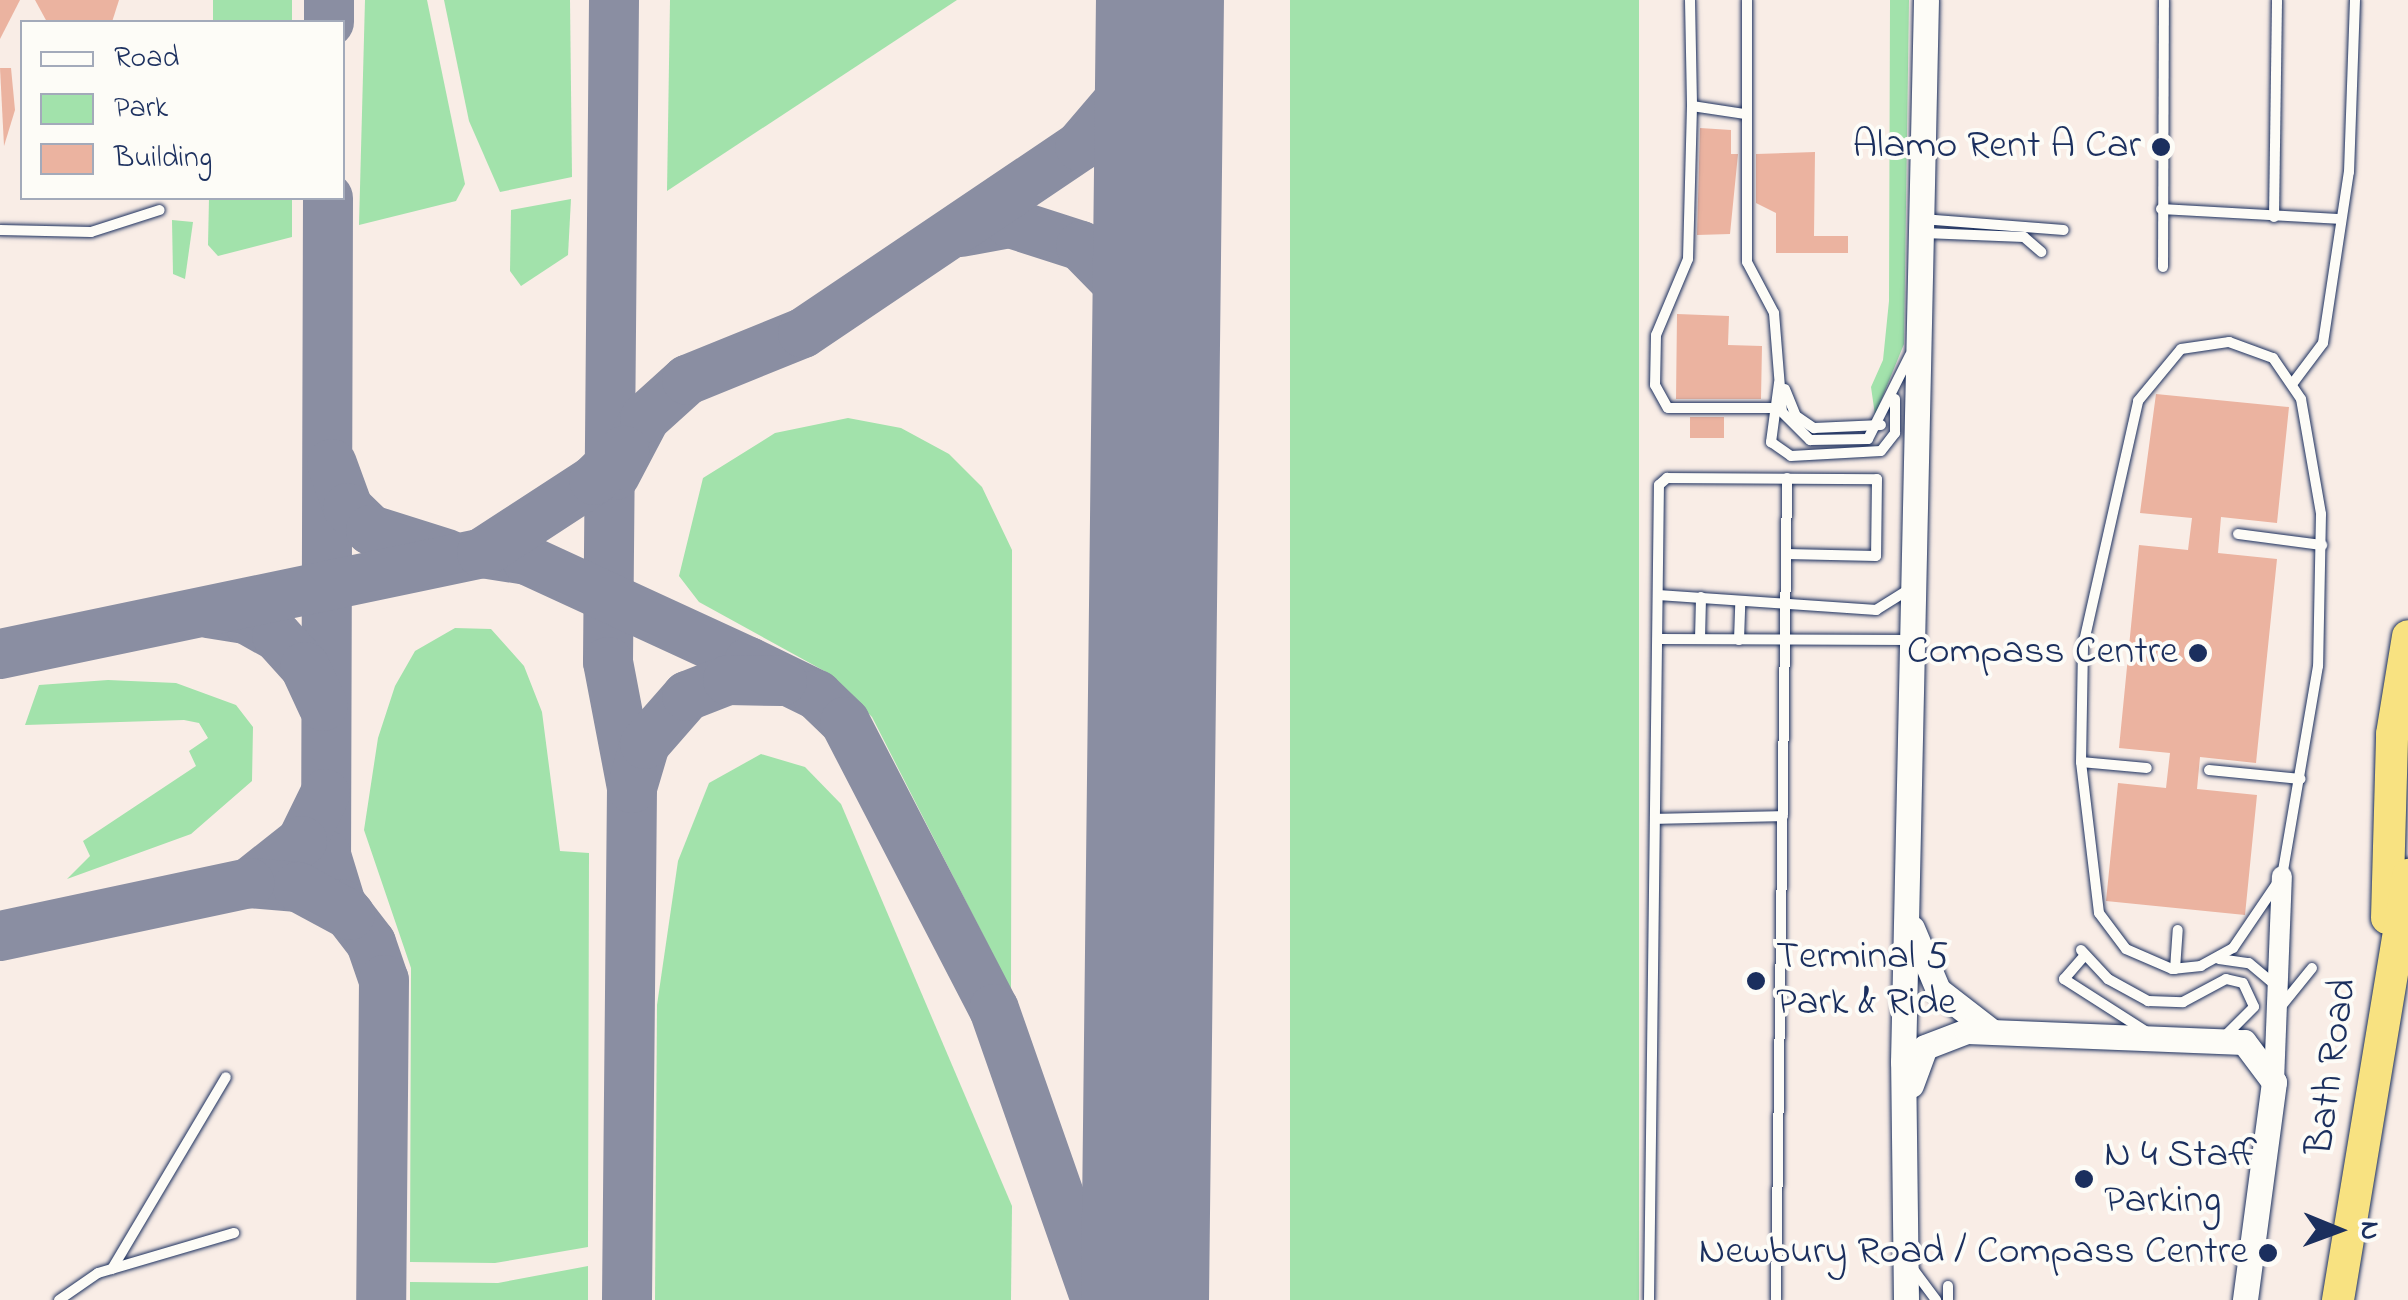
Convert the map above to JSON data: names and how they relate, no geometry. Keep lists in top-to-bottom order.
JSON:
{
  "streets": {
    "highway": ["Bath Road"]
  },
  "places": [
    "Alamo Rent A Car",
    "Compass Centre",
    "Terminal 5 Park & Ride",
    "N 4 Staff Parking",
    "Newbury Road / Compass Centre"
  ],
  "legend": ["Road", "Park", "Building"],
  "north": "right"
}
